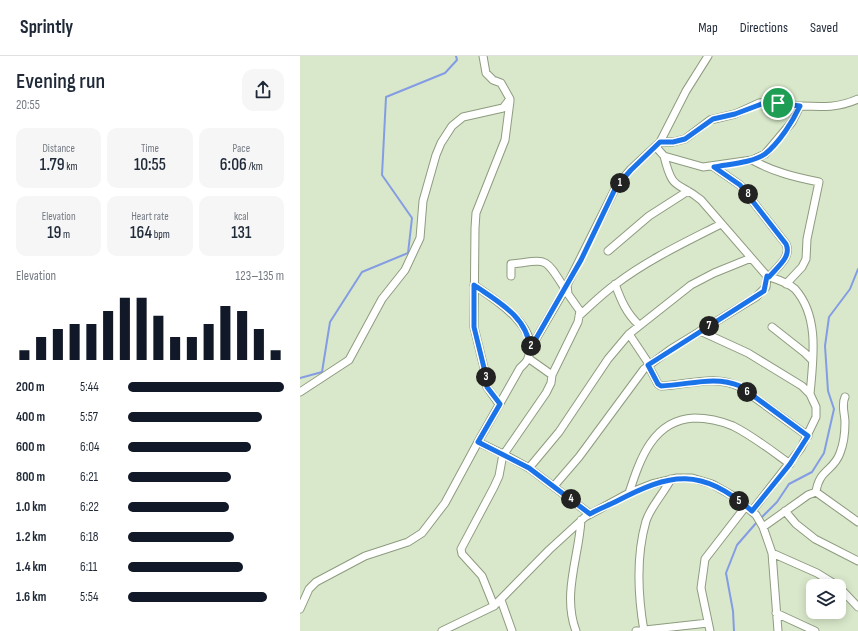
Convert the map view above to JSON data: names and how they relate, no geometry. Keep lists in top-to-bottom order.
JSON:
{
  "page": {
    "header": "Sprintly",
    "nav": ["Map", "Directions", "Saved"],
    "heading": ["Evening run", "20:55"],
    "stats": [
      ["Distance", "1.79 km"],
      ["Time", "10:55"],
      ["Pace", "6:06 /km"],
      ["Elevation", "19 m"],
      ["Heart rate", "164 bpm"],
      ["kcal", "131"]
    ],
    "pins": [
      "1",
      "8",
      "7",
      "2",
      "3",
      "6",
      "4",
      "5"
    ],
    "chart": ["Elevation", "123–135 m"],
    "list": [
      {
        "name": "200 m",
        "note": "5:44"
      },
      {
        "name": "400 m",
        "note": "5:57"
      },
      {
        "name": "600 m",
        "note": "6:04"
      },
      {
        "name": "800 m",
        "note": "6:21"
      },
      {
        "name": "1.0 km",
        "note": "6:22"
      },
      {
        "name": "1.2 km",
        "note": "6:18"
      },
      {
        "name": "1.4 km",
        "note": "6:11"
      },
      {
        "name": "1.6 km",
        "note": "5:54"
      }
    ]
  }
}
